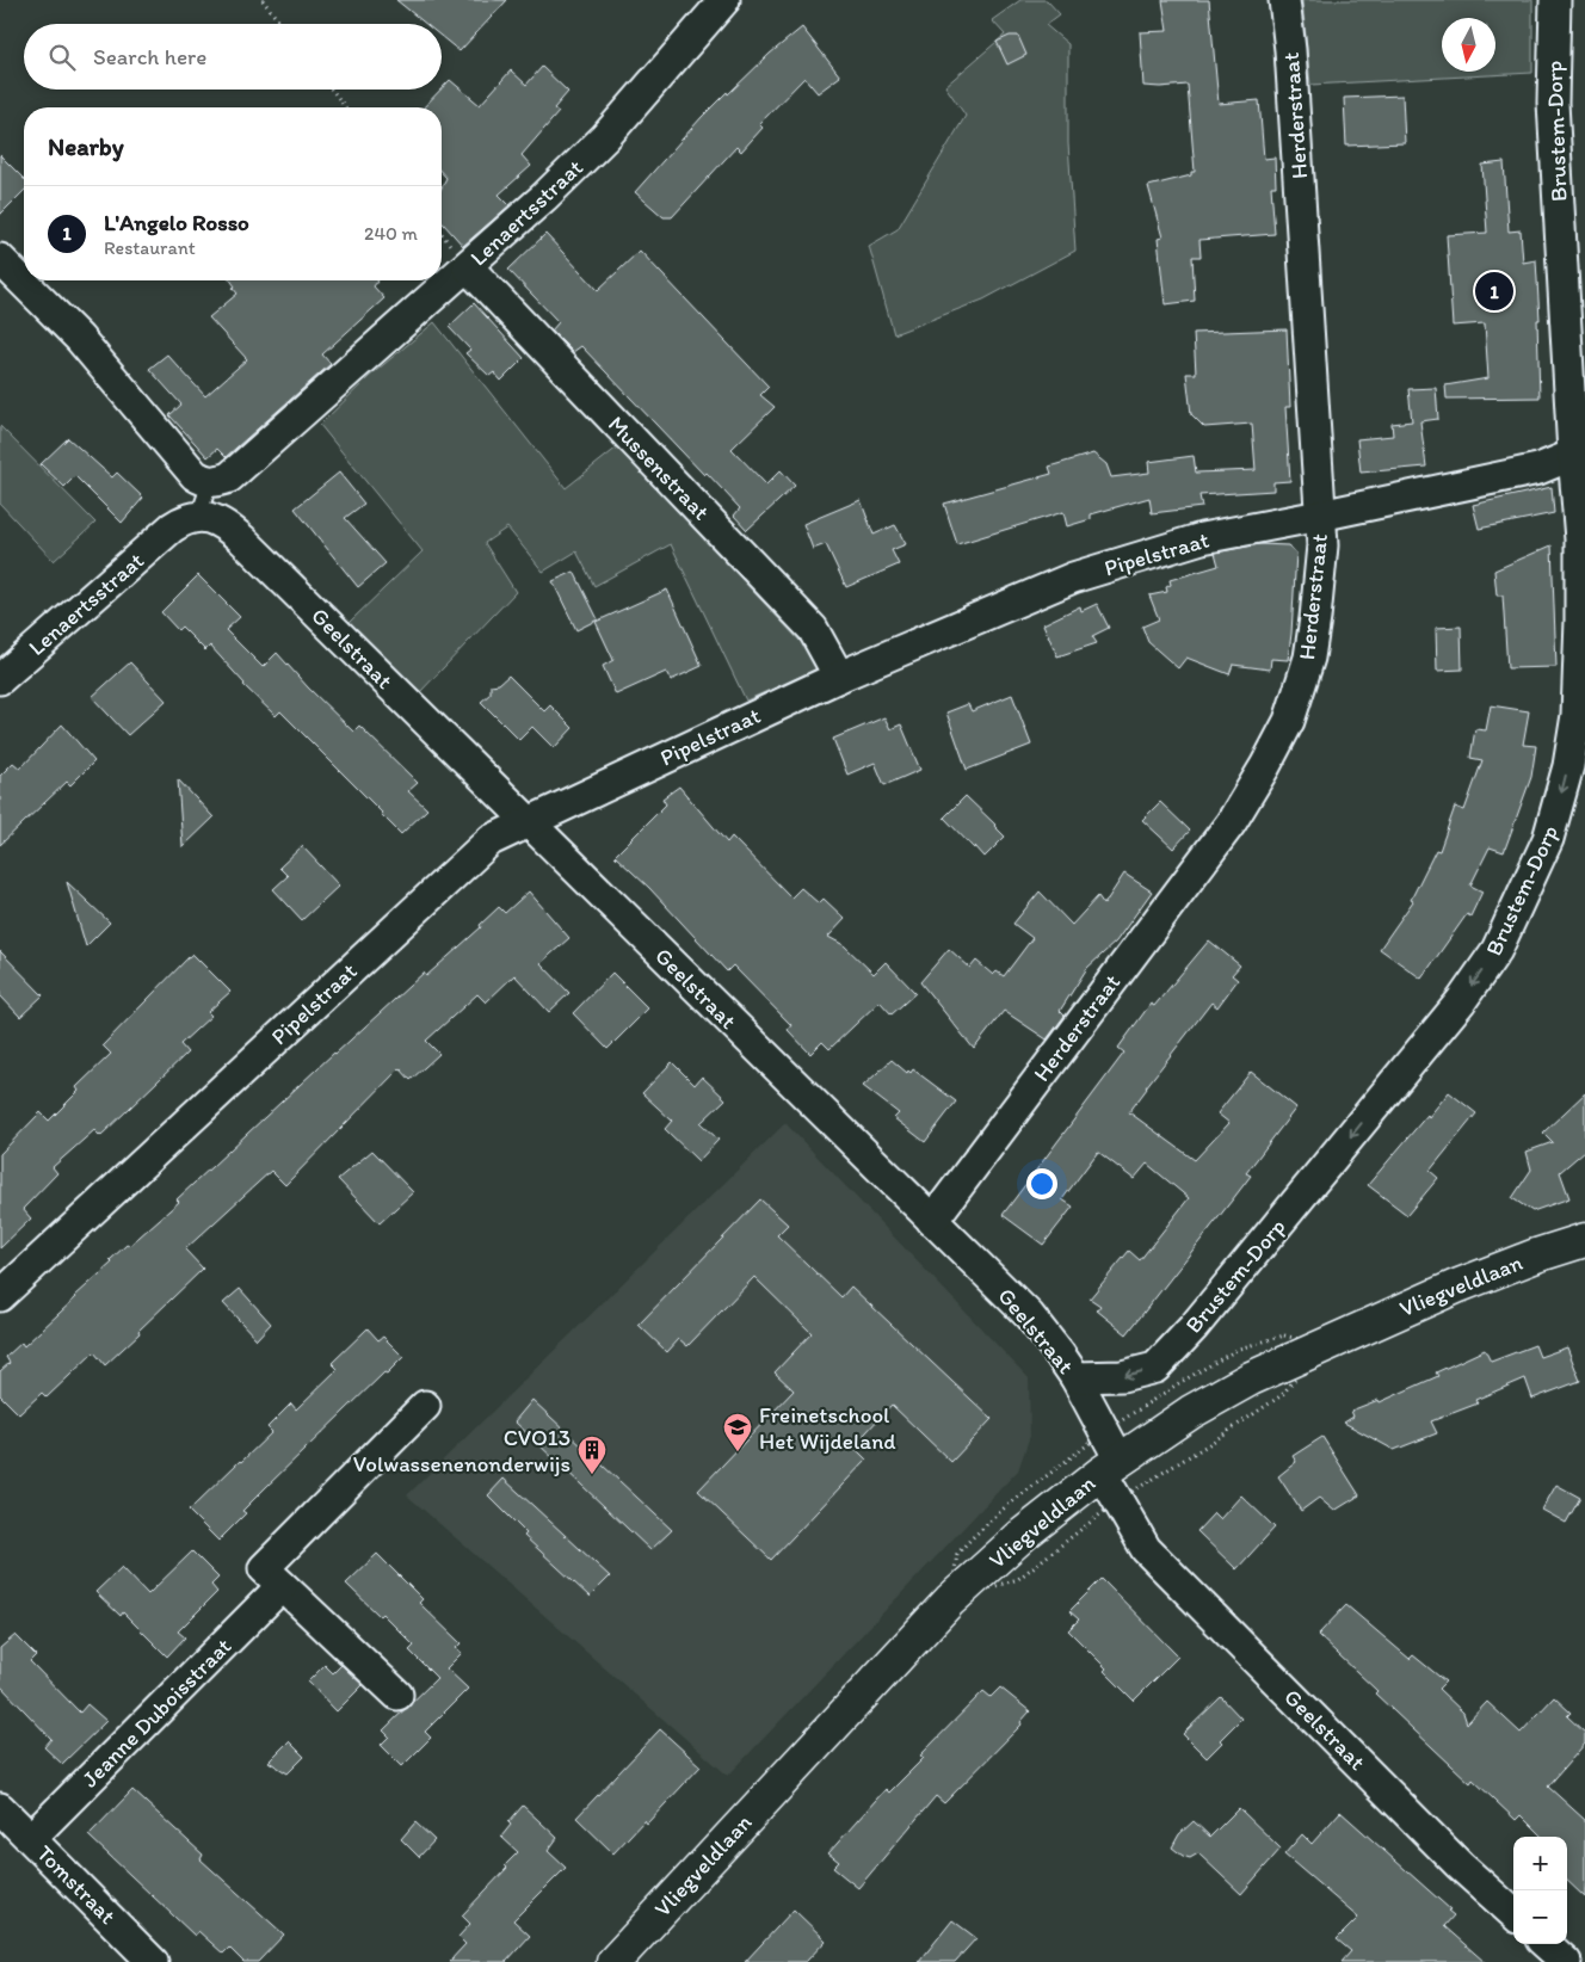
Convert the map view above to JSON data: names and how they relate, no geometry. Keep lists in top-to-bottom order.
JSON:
{
  "streets": {
    "main road": ["Vliegveldlaan"],
    "street": [
      "Herderstraat",
      "Brustem-Dorp",
      "Lenaertsstraat",
      "Mussenstraat",
      "Pipelstraat",
      "Geelstraat",
      "Jeanne Duboisstraat",
      "Tomstraat"
    ]
  },
  "crossings": [
    ["Herderstraat", "Pipelstraat"],
    ["Herderstraat", "Geelstraat"],
    ["Brustem-Dorp", "Pipelstraat"],
    ["Brustem-Dorp", "Geelstraat"],
    ["Lenaertsstraat", "Mussenstraat"],
    ["Lenaertsstraat", "Geelstraat"],
    ["Mussenstraat", "Pipelstraat"],
    ["Pipelstraat", "Geelstraat"],
    ["Geelstraat", "Vliegveldlaan"],
    ["Jeanne Duboisstraat", "Tomstraat"]
  ],
  "one_way": ["Brustem-Dorp"],
  "places": {
    "school or university": ["Freinetschool Het Wijdeland"],
    "building": ["CVO13 Volwassenenonderwijs"]
  },
  "north": "bottom",
  "page": {
    "search": "Search here",
    "heading": "Nearby",
    "list": [
      {
        "mark": "1",
        "name": "L'Angelo Rosso",
        "note": "Restaurant",
        "value": "240 m"
      }
    ],
    "pins": "1",
    "map_buttons": ["+", "−"]
  }
}
